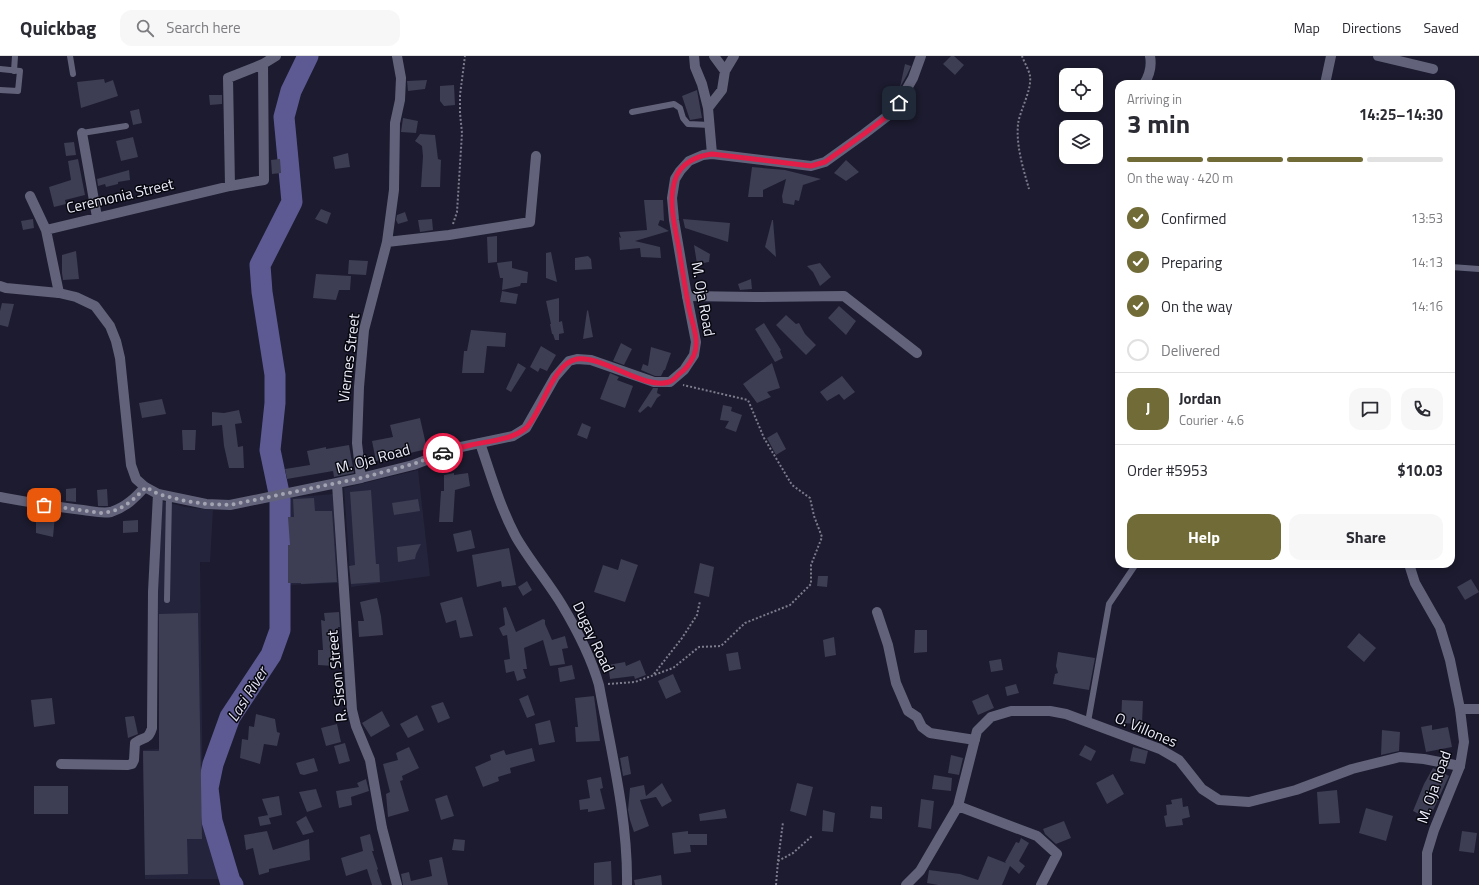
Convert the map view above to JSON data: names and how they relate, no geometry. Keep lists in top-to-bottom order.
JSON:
{
  "streets": {
    "street": [
      "Ceremonia Street",
      "M. Oja Road",
      "Viernes Street",
      "Dugay Road",
      "R. Sison Street",
      "O. Villones"
    ]
  },
  "crossings": [
    ["M. Oja Road", "Viernes Street"],
    ["M. Oja Road", "Dugay Road"],
    ["M. Oja Road", "R. Sison Street"],
    ["M. Oja Road", "O. Villones"]
  ],
  "water": ["Lasi River"],
  "page": {
    "header": "Quickbag",
    "search": "Search here",
    "nav": ["Map", "Directions", "Saved"],
    "heading": ["3 min", "Arriving in", "14:25–14:30"],
    "panel": [
      "Jordan",
      "Courier · 4.6",
      "Order #5953",
      "$10.03"
    ],
    "bar": "On the way · 420 m",
    "list": [
      ["Confirmed", "13:53"],
      ["Preparing", "14:13"],
      ["On the way", "14:16"],
      "Delivered"
    ],
    "round": "J",
    "buttons": ["Help", "Share"]
  }
}
